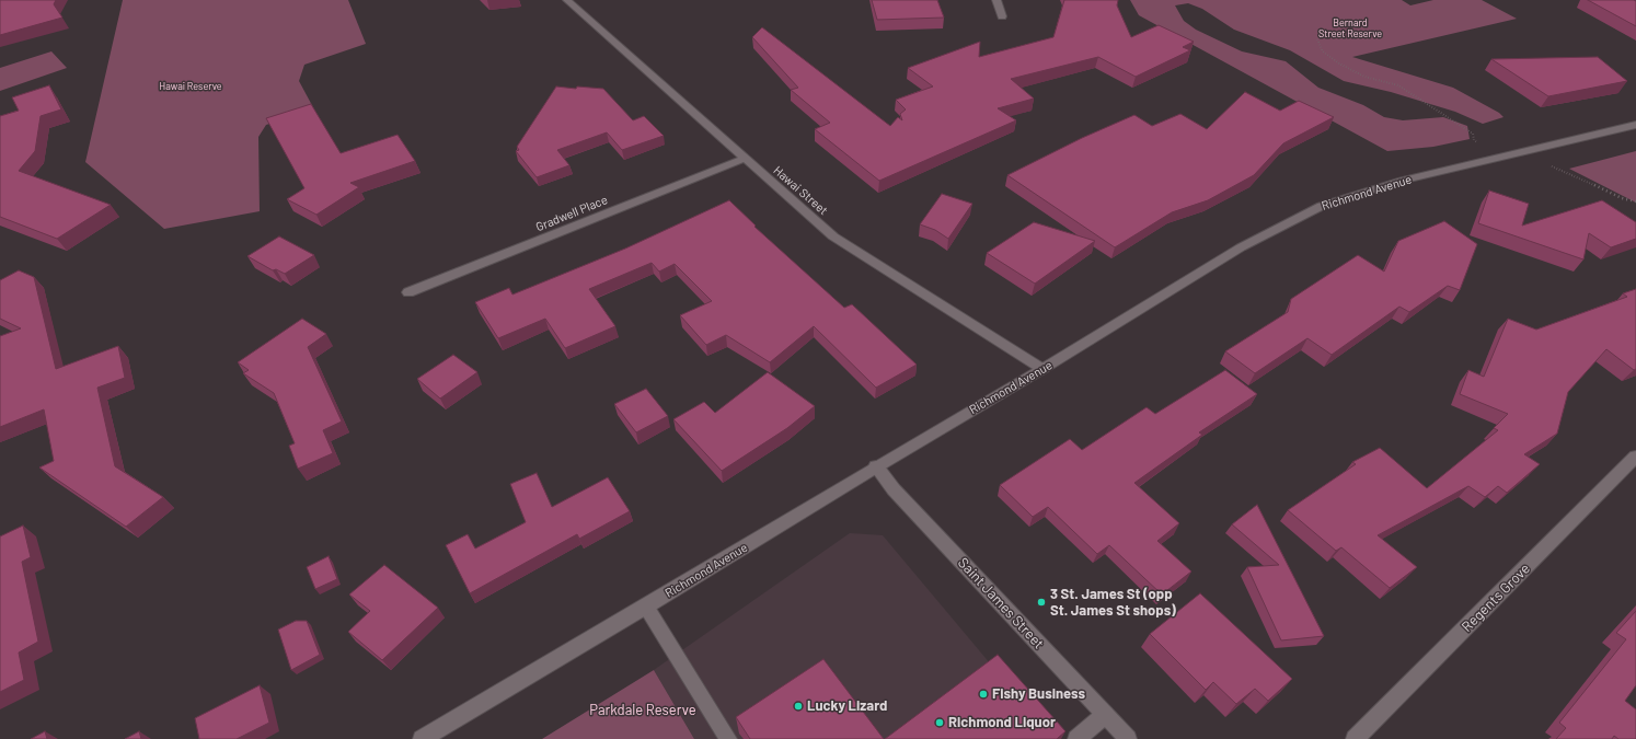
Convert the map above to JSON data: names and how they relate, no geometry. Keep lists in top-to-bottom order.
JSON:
{
  "streets": {
    "street": [
      "Hawai Street",
      "Richmond Avenue",
      "Gradwell Place",
      "Regents Grove",
      "Saint James Street"
    ]
  },
  "crossings": [
    ["Hawai Street", "Richmond Avenue"],
    ["Hawai Street", "Gradwell Place"],
    ["Richmond Avenue", "Saint James Street"]
  ],
  "parks": ["Bernard Street Reserve", "Hawai Reserve", "Parkdale Reserve"],
  "places": [
    "3 St. James St (opp St. James St shops)",
    "Fishy Business",
    "Lucky Lizard",
    "Richmond Liquor"
  ]
}
